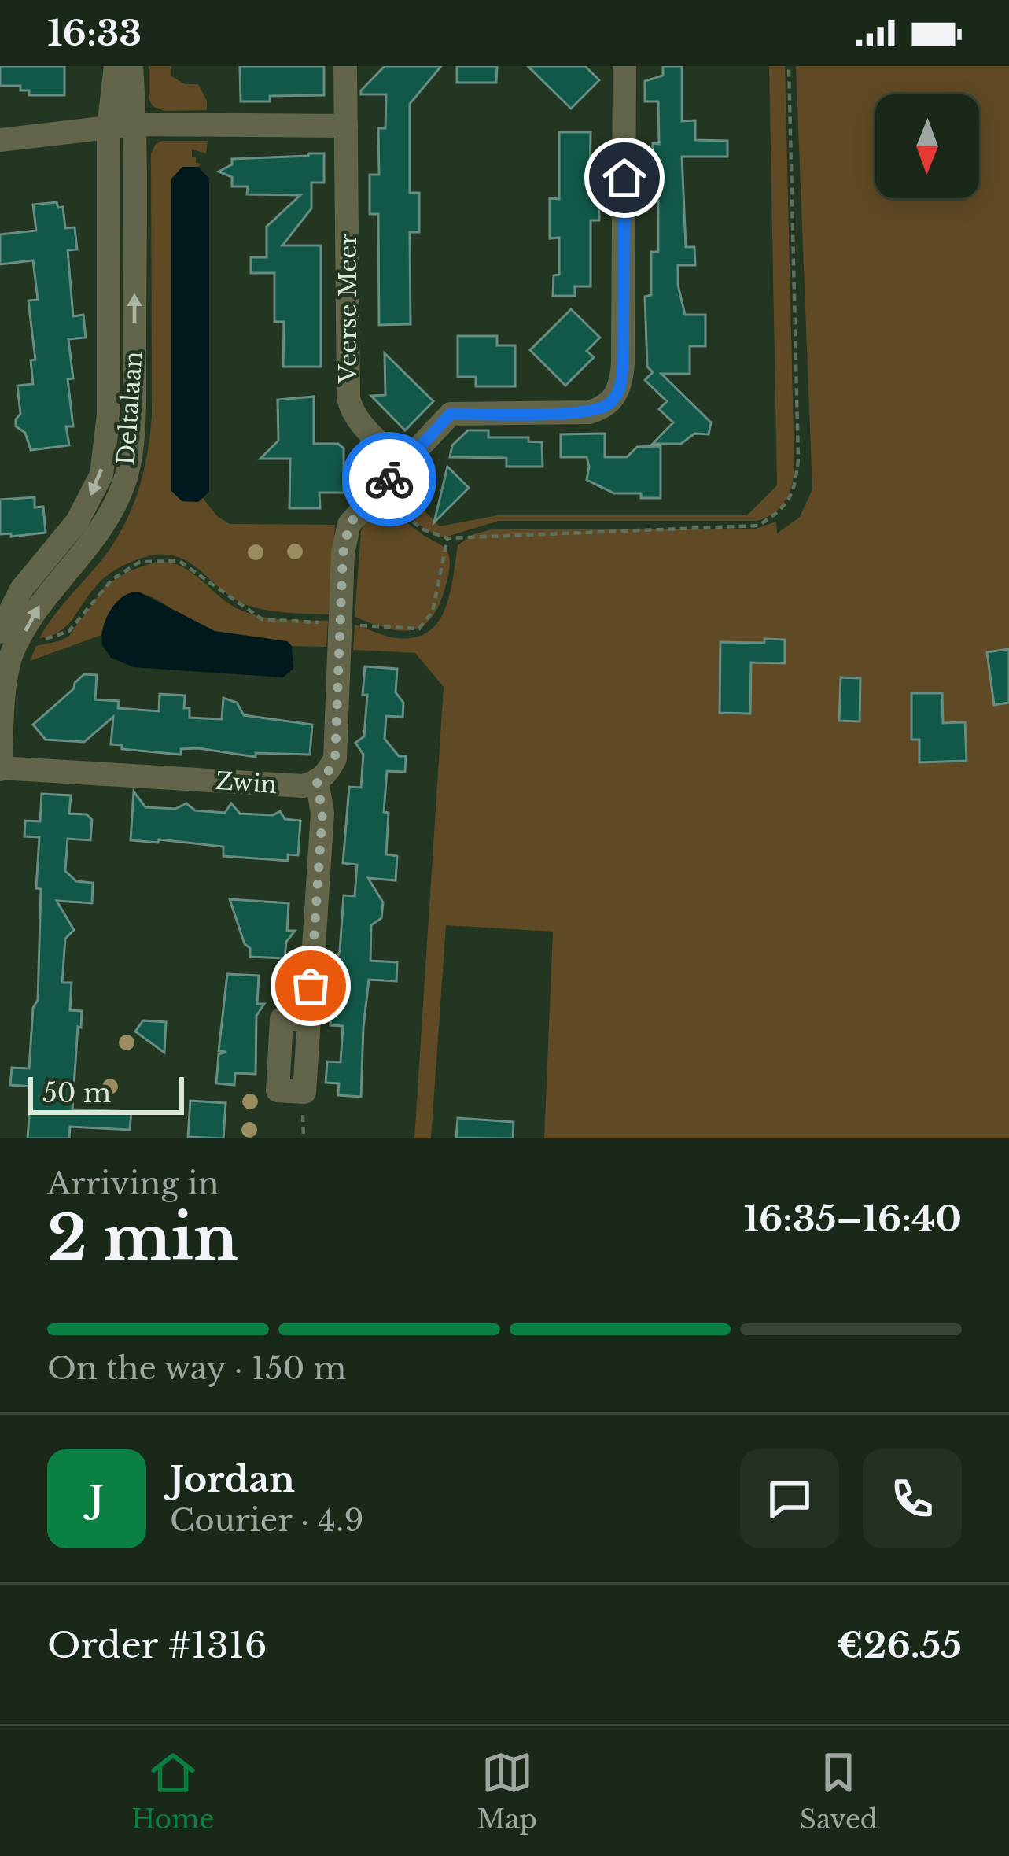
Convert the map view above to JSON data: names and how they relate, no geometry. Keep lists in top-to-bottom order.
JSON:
{
  "streets": {
    "street": ["Veerse Meer", "Deltalaan", "Zwin"]
  },
  "crossings": [
    ["Deltalaan", "Zwin"]
  ],
  "scale_bar": "50 m",
  "north": "bottom",
  "page": {
    "status": "16:33",
    "scale": "50 m",
    "heading": ["2 min", "Arriving in", "16:35–16:40"],
    "panel": [
      "Jordan",
      "Courier · 4.9",
      "Order #1316",
      "€26.55"
    ],
    "bar": "On the way · 150 m",
    "round": "J",
    "tabs": ["Home", "Map", "Saved"]
  }
}
